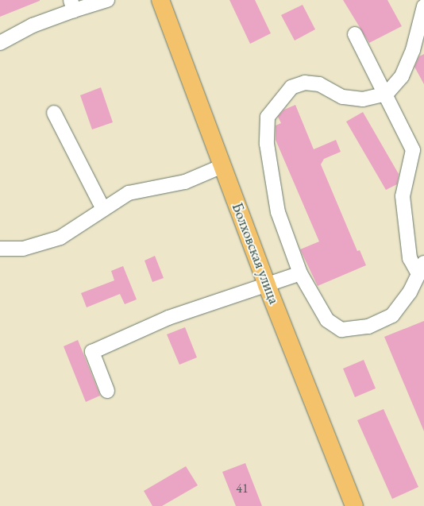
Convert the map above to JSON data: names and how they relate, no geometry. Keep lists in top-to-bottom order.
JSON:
{
  "streets": {
    "main road": ["Болховская улица"]
  },
  "house_numbers": ["41"]
}
